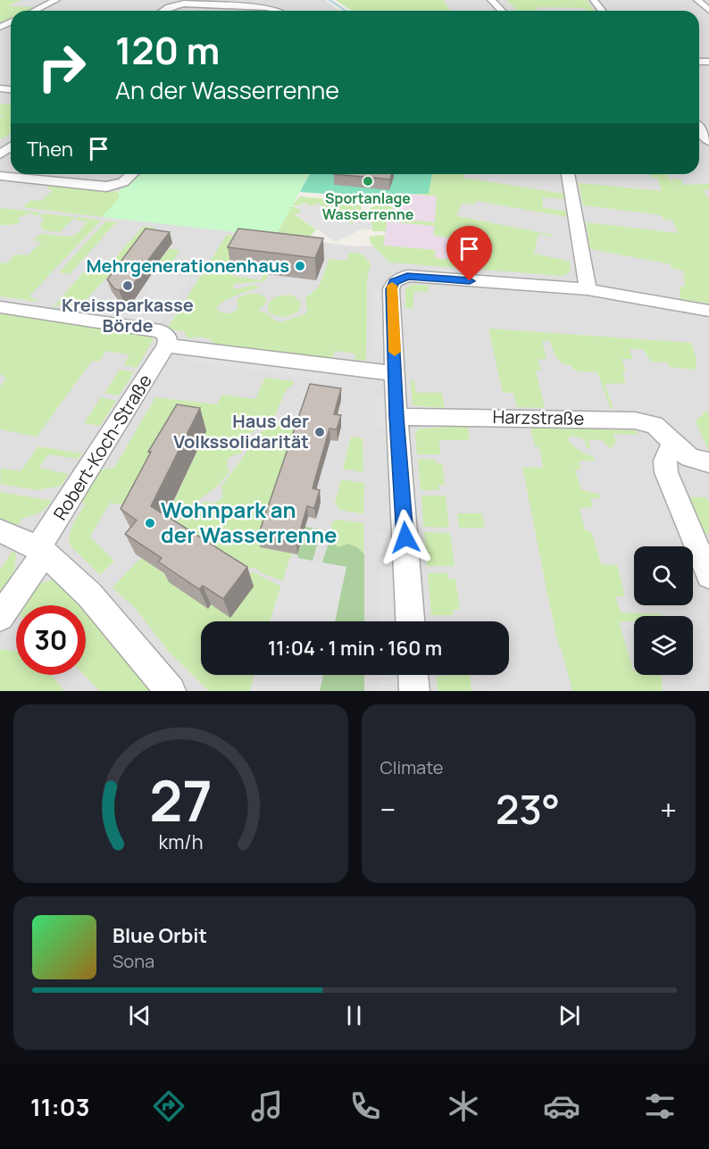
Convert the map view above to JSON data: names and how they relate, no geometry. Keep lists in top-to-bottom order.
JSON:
{
  "streets": {
    "street": ["Harzstraße", "Robert-Koch-Straße"]
  },
  "places": [
    "Sportanlage Wasserrenne",
    "Mehrgenerationenhaus",
    "Kreissparkasse Börde",
    "Haus der Volkssolidarität",
    "Wohnpark an der Wasserrenne"
  ],
  "page": {
    "turn": ["120 m", "An der Wasserrenne"],
    "then": "Then",
    "limit": "30",
    "trip": "11:04 · 1 min · 160 m",
    "tile": "Climate",
    "heat": ["−", "23°", "+"],
    "song": ["Blue Orbit", "Sona"],
    "tabs": "11:03",
    "gauge": ["27", "km/h"]
  }
}
